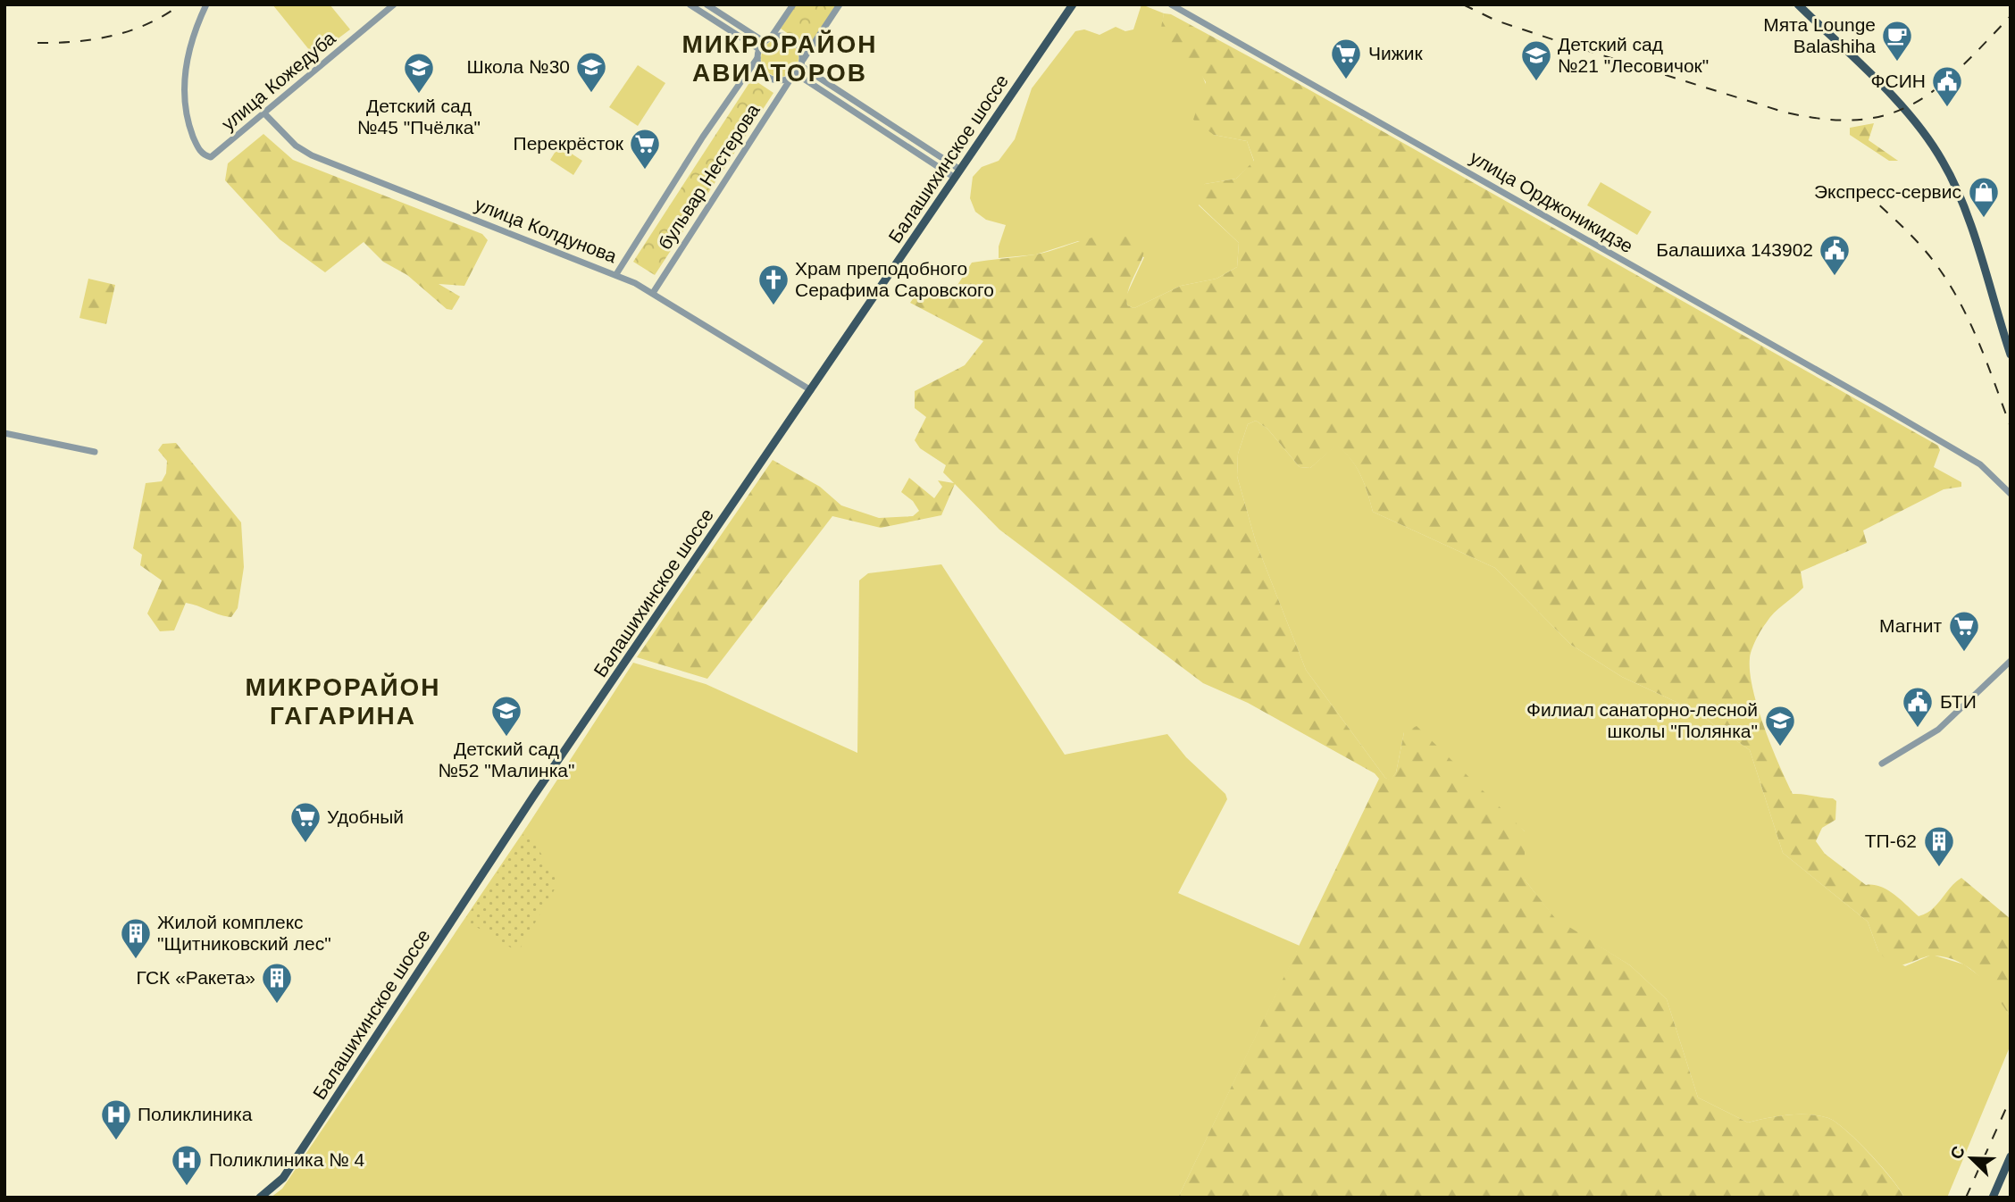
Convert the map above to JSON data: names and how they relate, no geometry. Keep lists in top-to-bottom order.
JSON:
{
  "streets": {
    "main road": ["Балашихинское шоссе"],
    "street": [
      "улица Кожедуба",
      "бульвар Нестерова",
      "улица Орджоникидзе",
      "улица Колдунова"
    ]
  },
  "crossings": [
    ["улица Кожедуба", "улица Колдунова"],
    ["Балашихинское шоссе", "улица Колдунова"],
    ["бульвар Нестерова", "улица Колдунова"]
  ],
  "districts": ["МИКРОРАЙОН АВИАТОРОВ", "МИКРОРАЙОН ГАГАРИНА"],
  "places": {
    "cafe": ["Мята Lounge Balashiha"],
    "supermarket": [
      "Чижик",
      "Перекрёсток",
      "Магнит",
      "Удобный"
    ],
    "school or university": [
      "Детский сад №21 \"Лесовичок\"",
      "Школа №30",
      "Детский сад №45 \"Пчёлка\"",
      "Детский сад №52 \"Малинка\"",
      "Филиал санаторно-лесной школы \"Полянка\""
    ],
    "public building": ["ФСИН", "Балашиха 143902", "БТИ"],
    "shop": ["Экспресс-сервис"],
    "church": ["Храм преподобного Серафима Саровского"],
    "building": ["ТП-62", "Жилой комплекс \"Щитниковский лес\"", "ГСК «Ракета»"],
    "hospital": ["Поликлиника", "Поликлиника № 4"]
  },
  "north": "top left"
}
